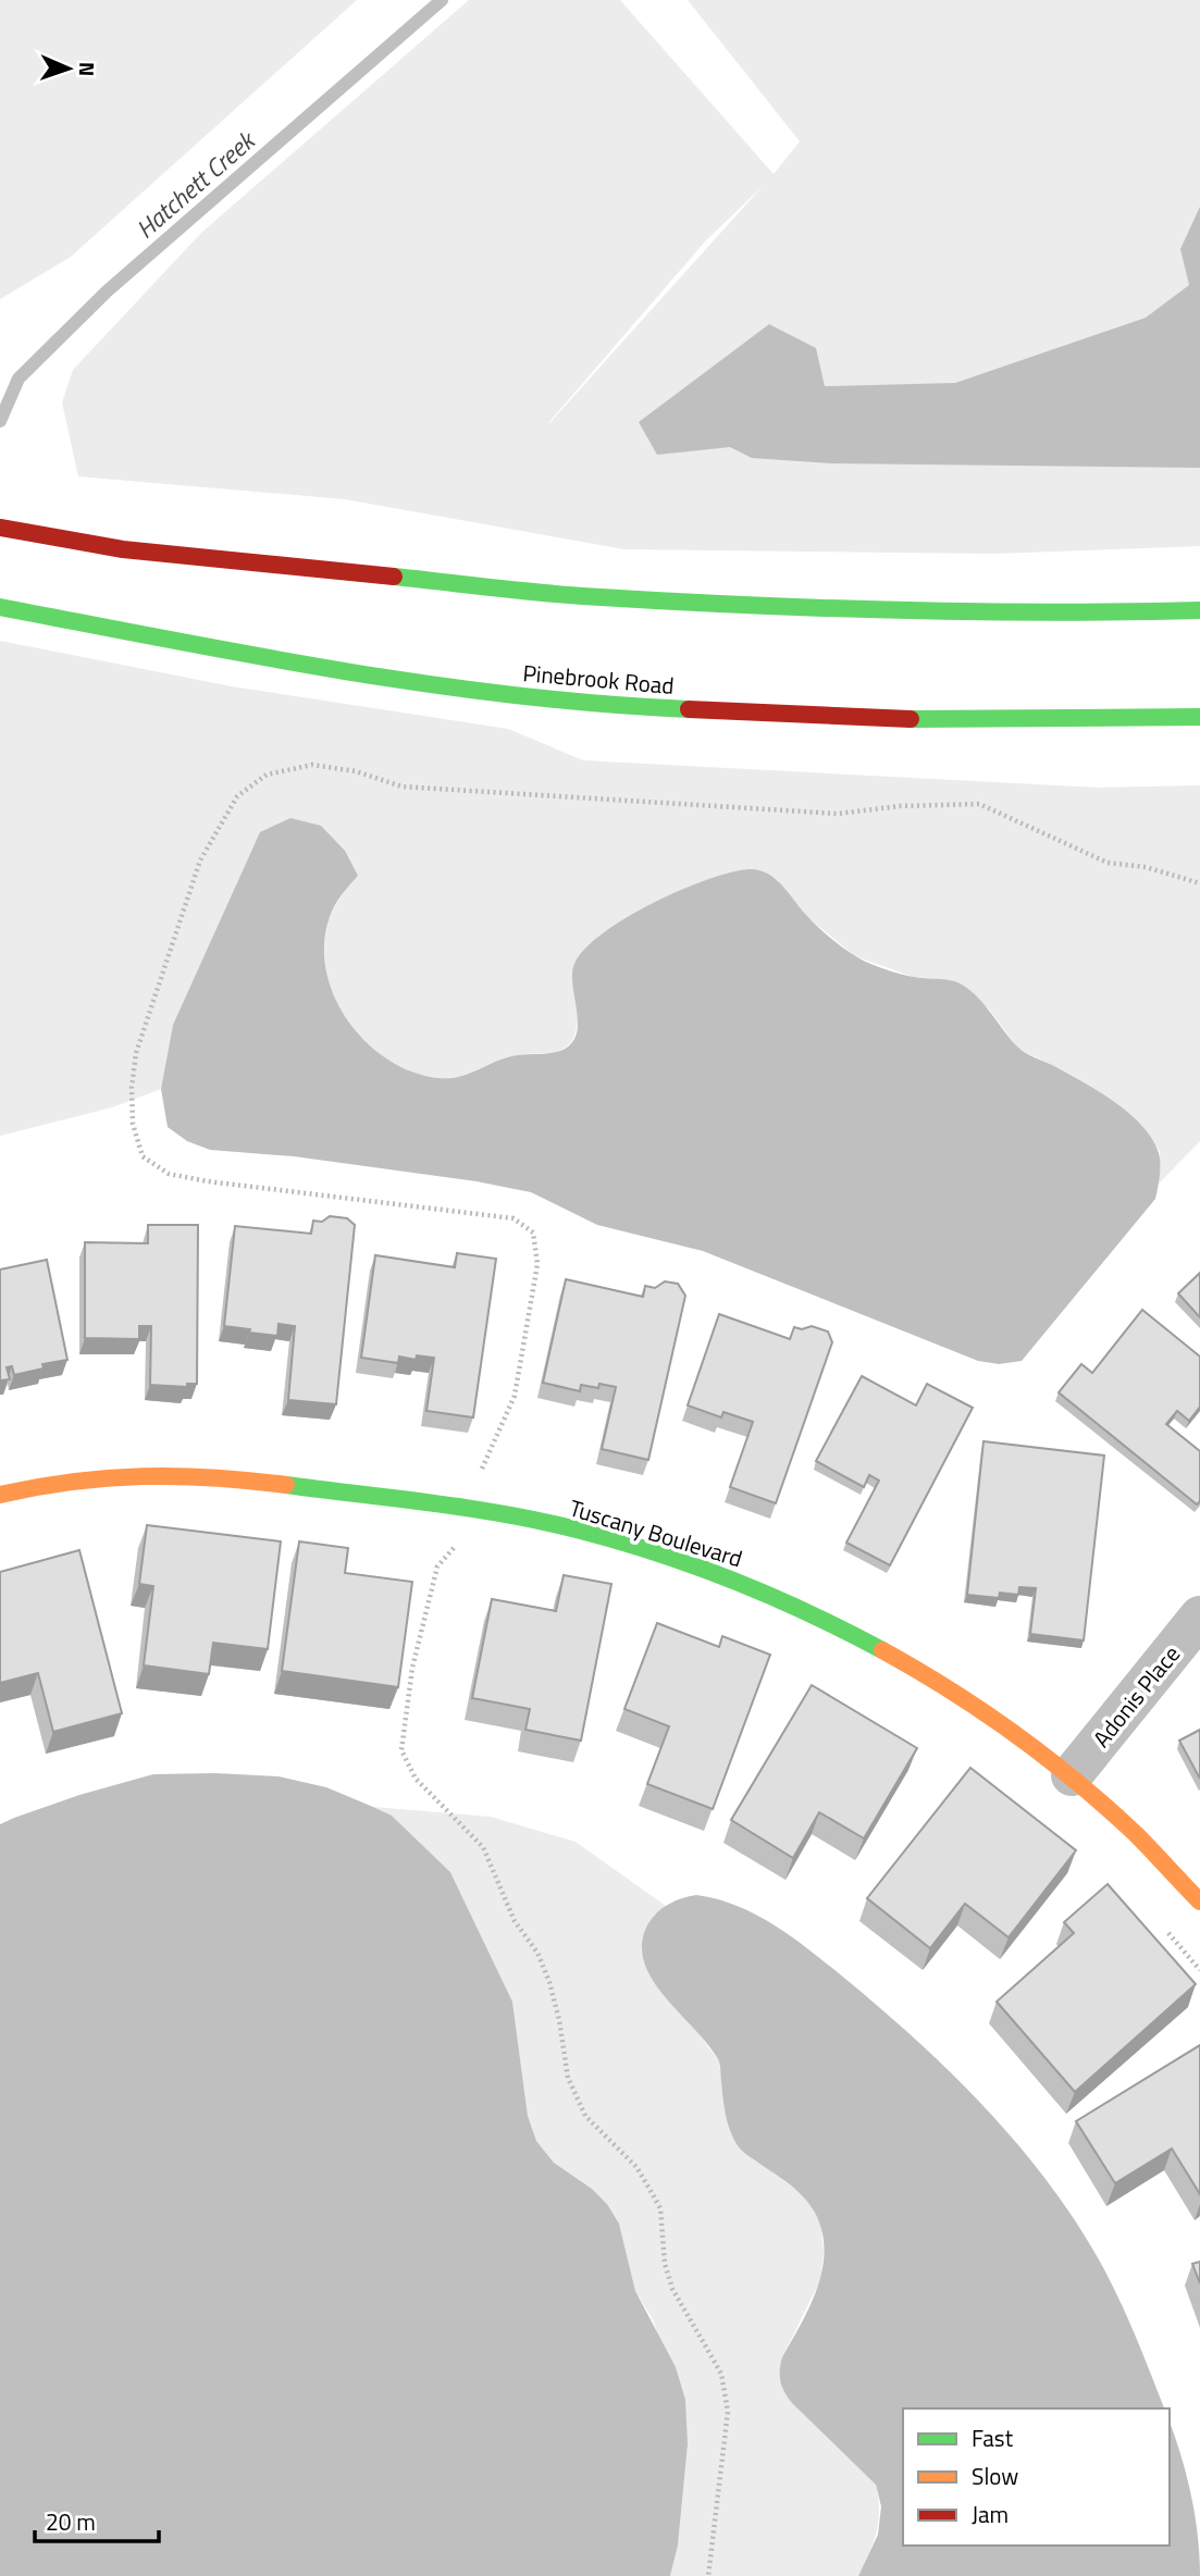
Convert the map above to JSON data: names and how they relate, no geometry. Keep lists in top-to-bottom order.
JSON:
{
  "streets": {
    "street": ["Pinebrook Road", "Tuscany Boulevard", "Adonis Place"]
  },
  "crossings": [
    ["Tuscany Boulevard", "Adonis Place"]
  ],
  "water": ["Hatchett Creek"],
  "legend": ["Fast", "Slow", "Jam"],
  "scale_bar": "20 m",
  "north": "right"
}
